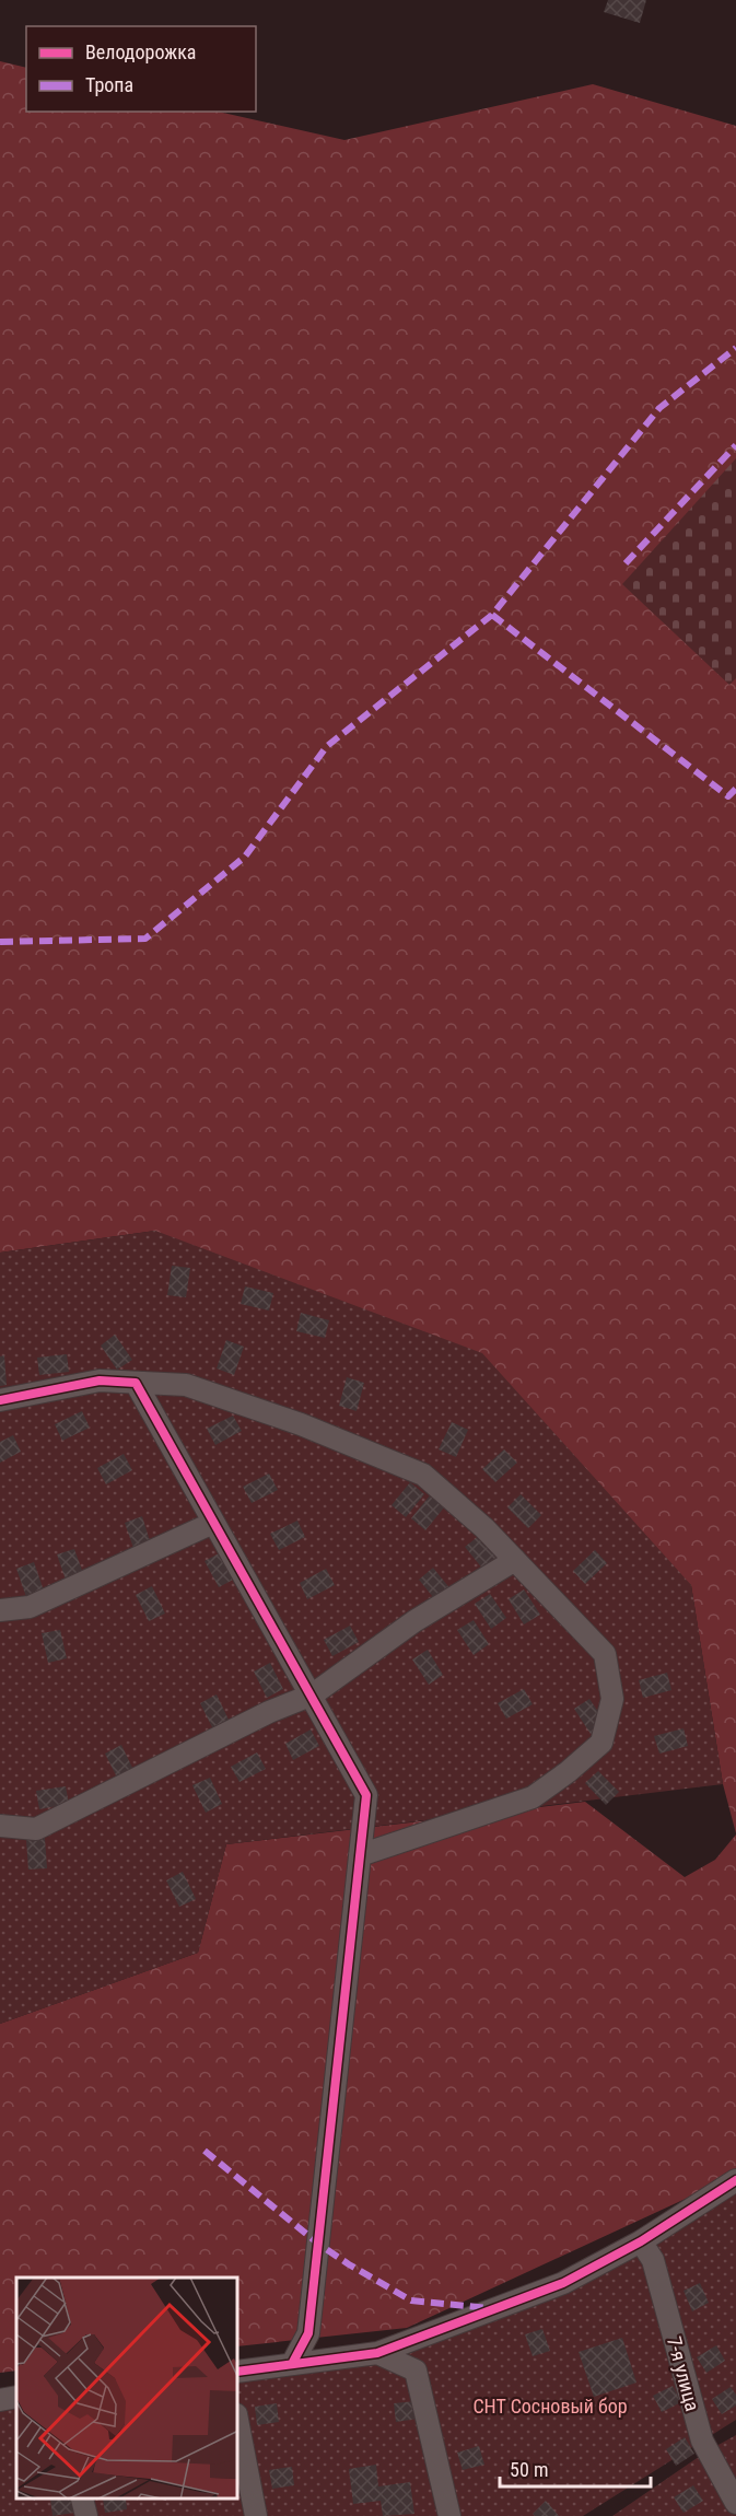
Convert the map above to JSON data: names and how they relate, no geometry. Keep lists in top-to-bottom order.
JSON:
{
  "streets": {
    "street": ["7-я улица"]
  },
  "parks": ["СНТ Сосновый бор"],
  "legend": ["Велодорожка", "Тропа"],
  "scale_bar": "50 m"
}
